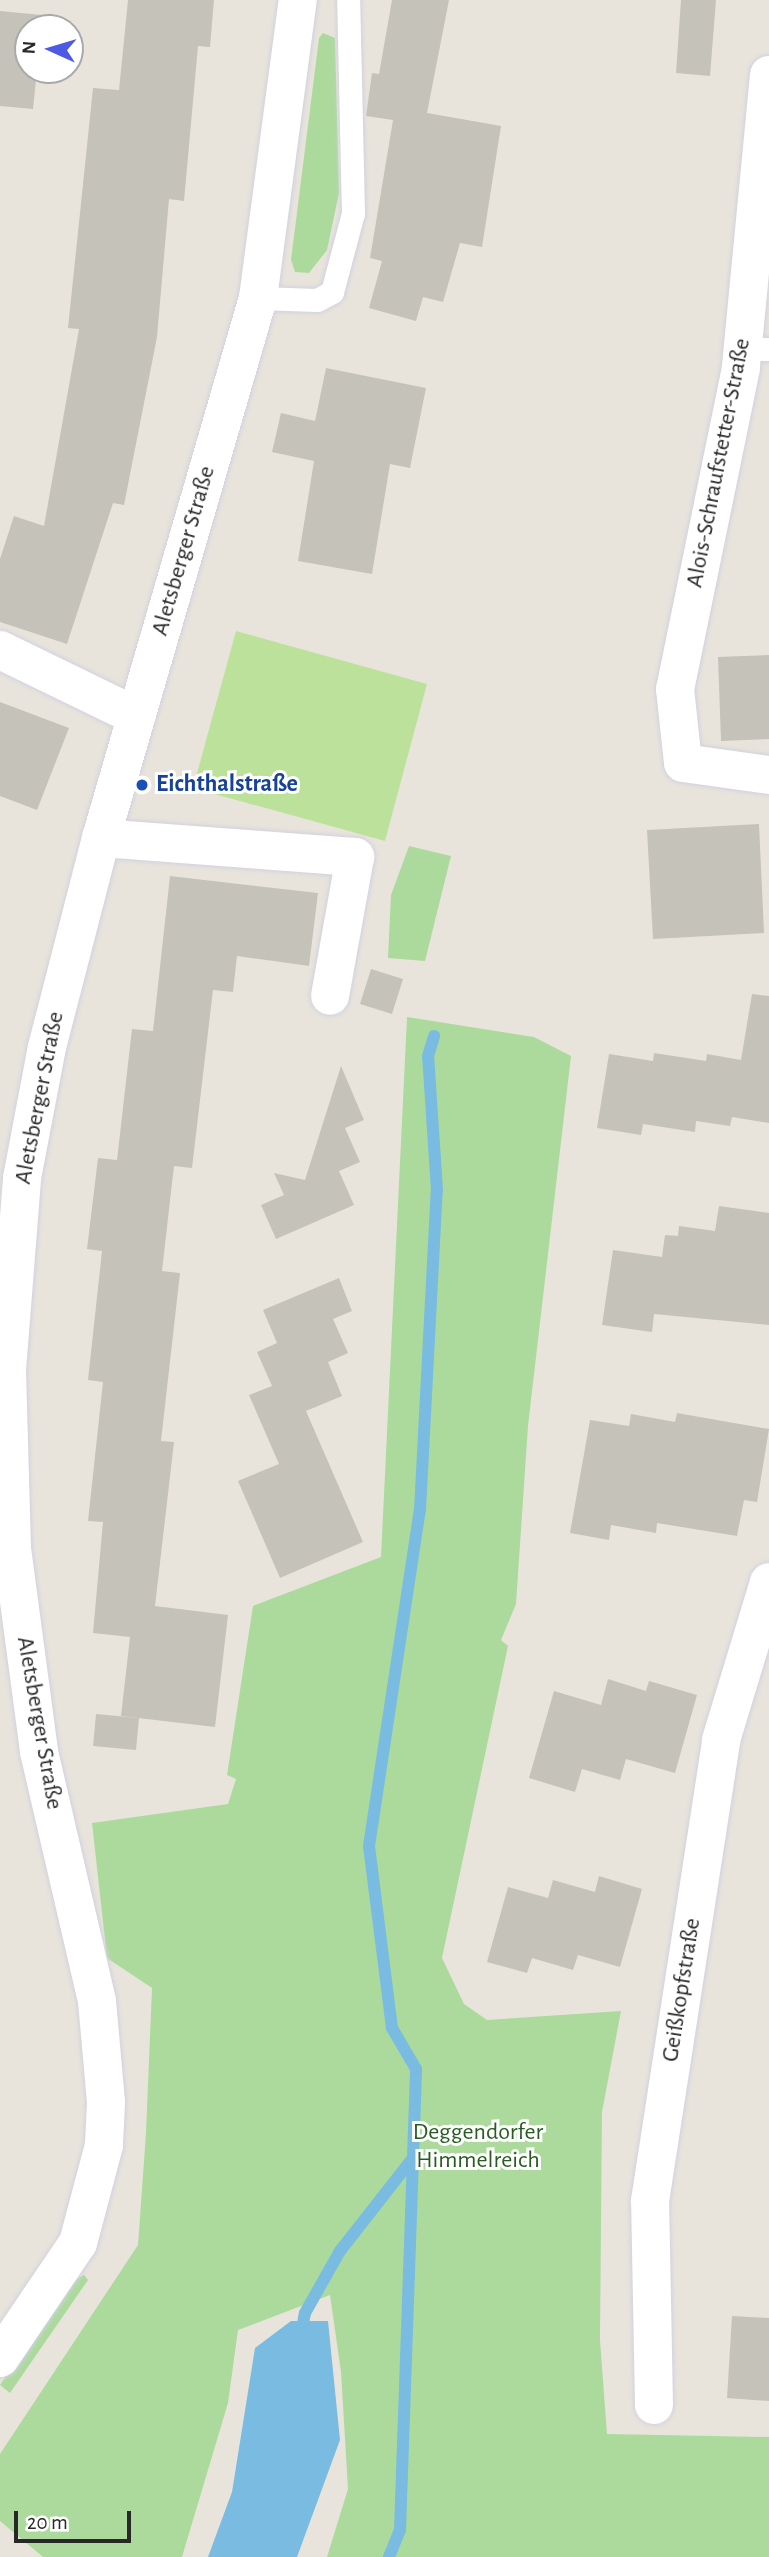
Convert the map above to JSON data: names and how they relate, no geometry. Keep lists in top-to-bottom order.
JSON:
{
  "streets": {
    "street": ["Alois-Schraufstetter-Straße", "Aletsberger Straße", "Geißkopfstraße"]
  },
  "parks": ["Deggendorfer Himmelreich"],
  "places": ["Eichthalstraße"],
  "scale_bar": "20 m",
  "north": "left"
}
